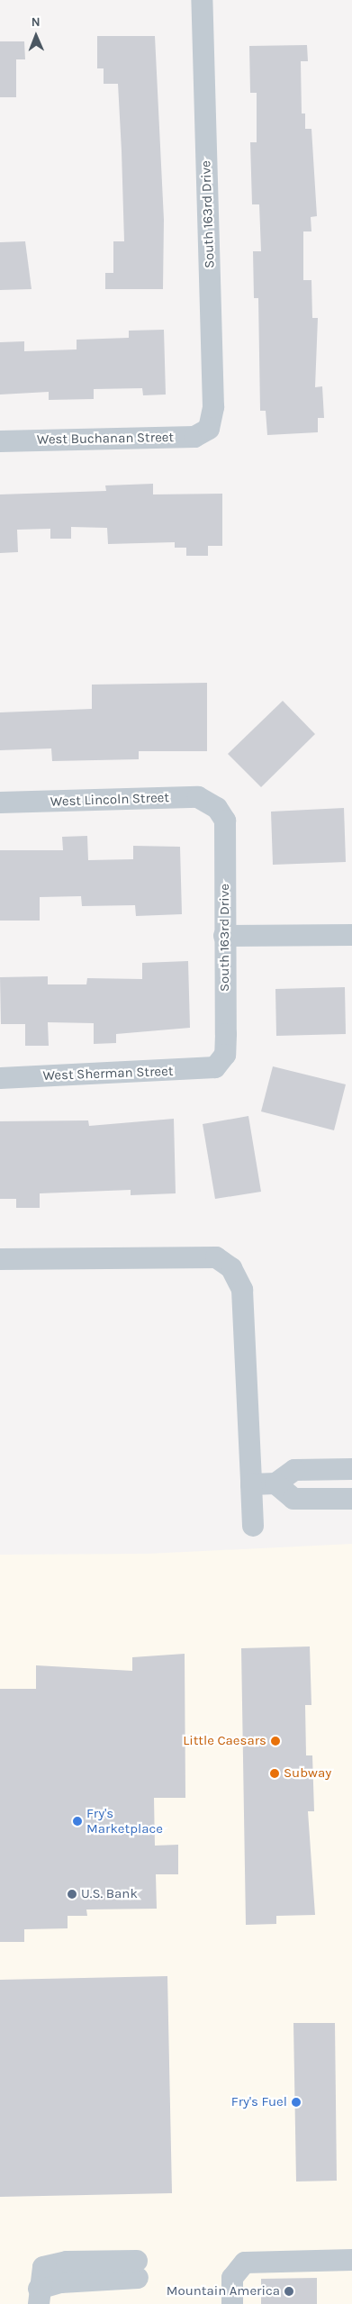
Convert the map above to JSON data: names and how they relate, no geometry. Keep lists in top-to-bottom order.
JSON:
{
  "streets": {
    "street": [
      "South 163rd Drive",
      "West Buchanan Street",
      "West Lincoln Street",
      "West Sherman Street"
    ]
  },
  "crossings": [
    ["South 163rd Drive", "West Buchanan Street"],
    ["South 163rd Drive", "West Lincoln Street"],
    ["South 163rd Drive", "West Sherman Street"]
  ],
  "places": [
    "Little Caesars",
    "Subway",
    "Fry's Marketplace",
    "U.S. Bank",
    "Fry's Fuel",
    "Mountain America"
  ],
  "north": "top"
}
